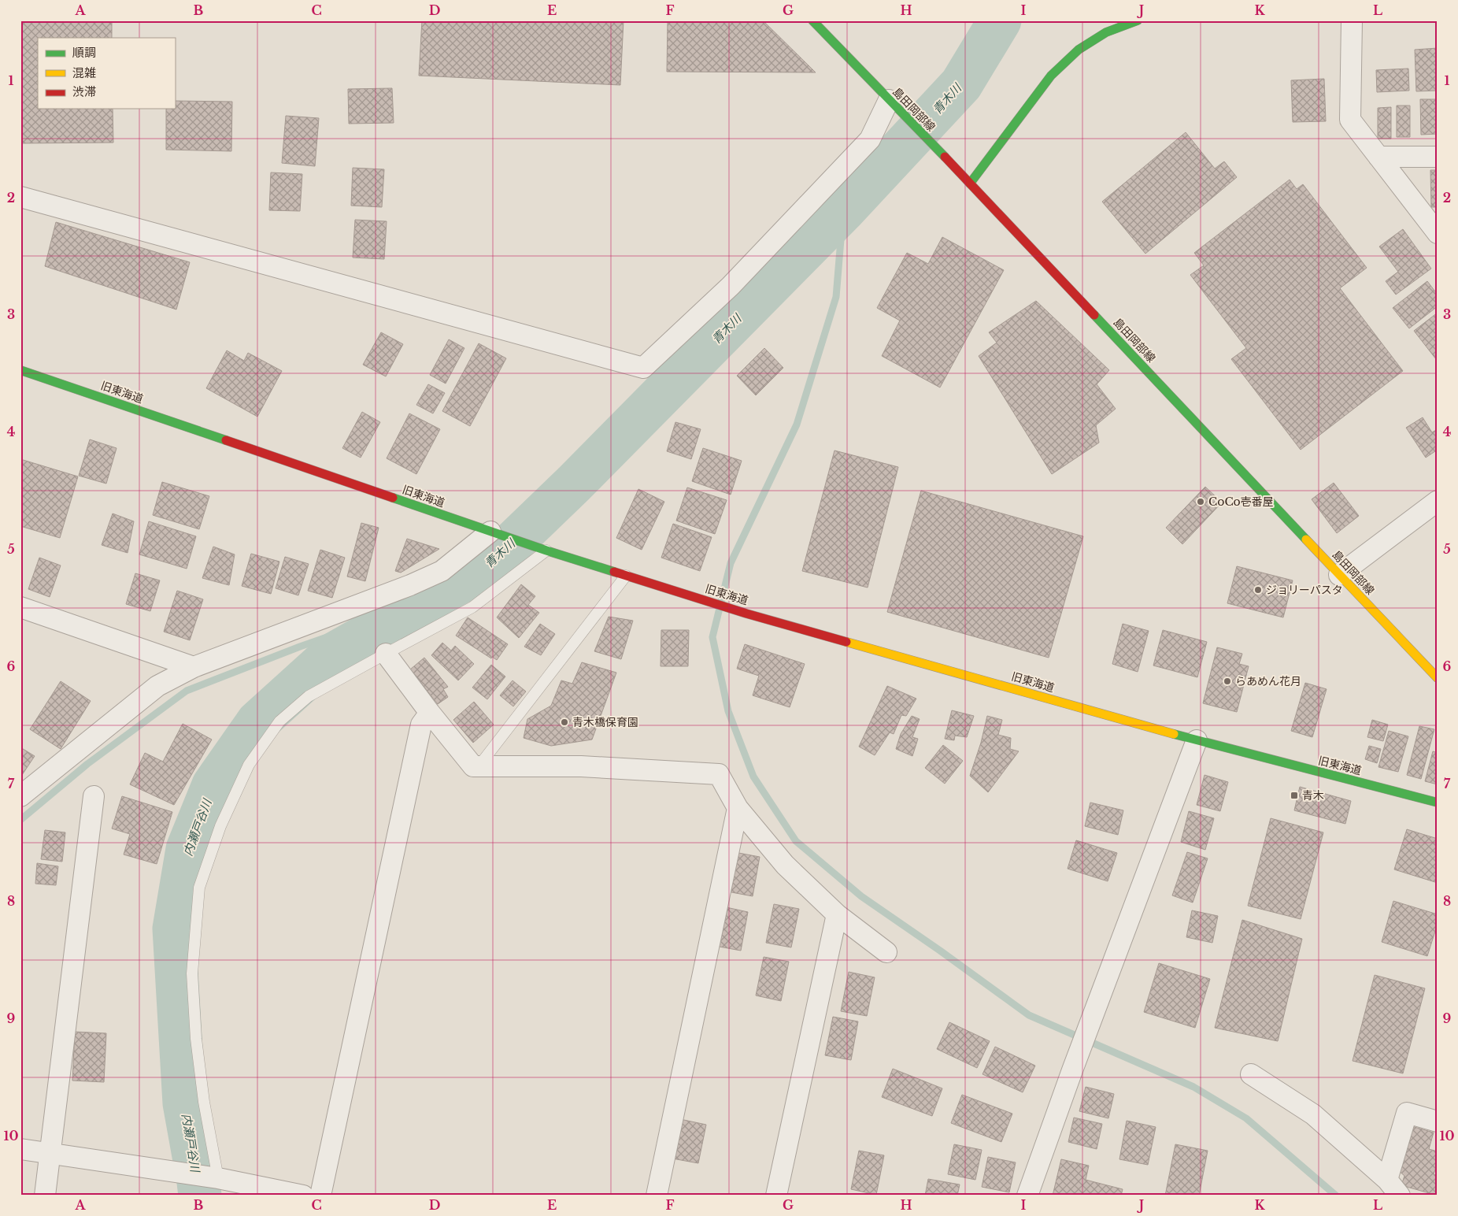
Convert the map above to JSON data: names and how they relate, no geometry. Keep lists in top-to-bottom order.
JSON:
{
  "streets": {
    "street": ["島田岡部線", "旧東海道"]
  },
  "water": ["青木川", "内瀬戸谷川"],
  "places": {
    "other": [
      "CoCo壱番屋",
      "ジョリーパスタ",
      "らあめん花月",
      "青木橋保育園"
    ],
    "transit": ["青木"]
  },
  "legend": ["順調", "混雑", "渋滞"],
  "grid": {
    "columns": [
      "A",
      "B",
      "C",
      "D",
      "E",
      "F",
      "G",
      "H",
      "I",
      "J",
      "K",
      "L"
    ],
    "rows": [
      "1",
      "2",
      "3",
      "4",
      "5",
      "6",
      "7",
      "8",
      "9",
      "10"
    ]
  }
}
